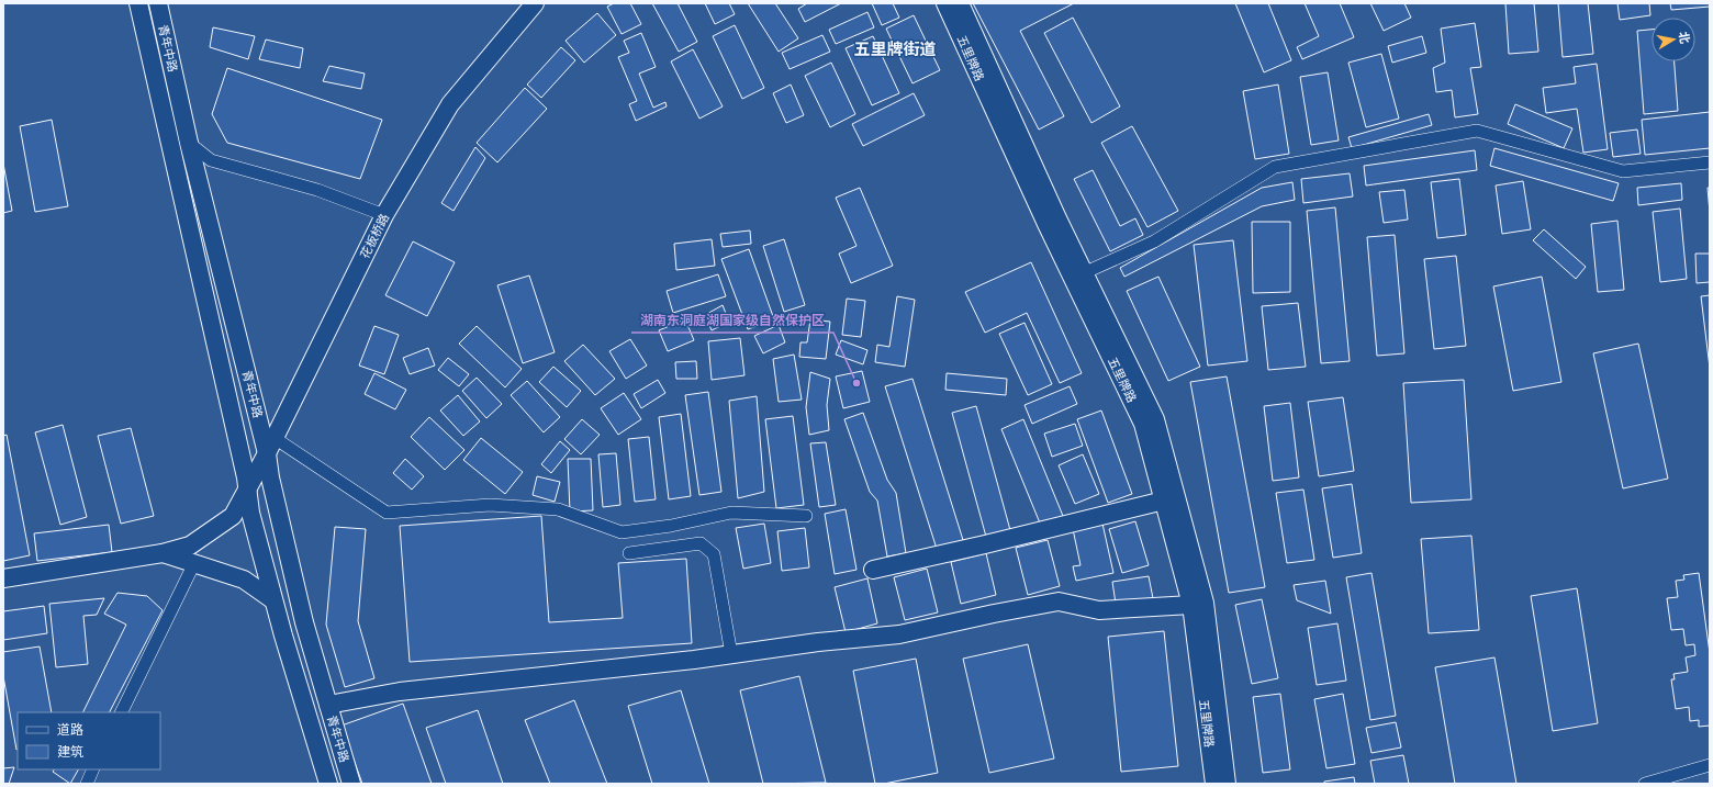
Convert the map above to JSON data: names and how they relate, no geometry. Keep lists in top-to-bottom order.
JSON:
{
  "streets": {
    "main road": ["青年中路", "五里牌路", "花板桥路"]
  },
  "crossings": [
    ["青年中路", "花板桥路"]
  ],
  "districts": ["五里牌街道"],
  "places": ["湖南东洞庭湖国家级自然保护区"],
  "legend": ["道路", "建筑"],
  "north": "right"
}
